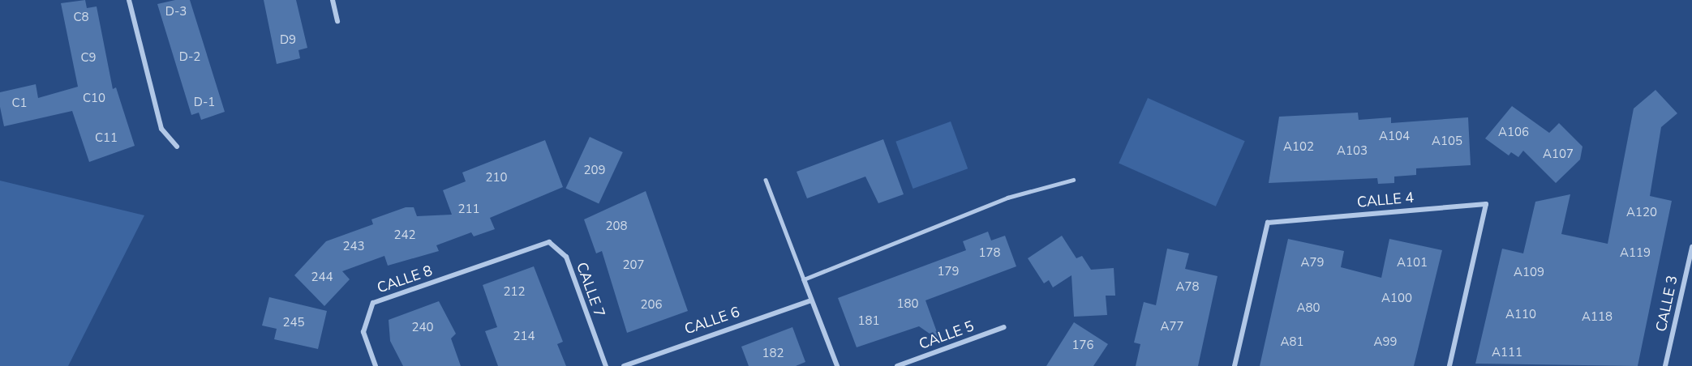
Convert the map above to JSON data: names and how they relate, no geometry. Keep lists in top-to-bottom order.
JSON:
{
  "streets": {
    "street": [
      "CALLE 4",
      "CALLE 8",
      "CALLE 7",
      "CALLE 3",
      "CALLE 6",
      "CALLE 5"
    ]
  },
  "crossings": [
    ["CALLE 8", "CALLE 7"]
  ],
  "house_numbers": [
    "D-3",
    "C8",
    "D9",
    "D-2",
    "C9",
    "C10",
    "D-1",
    "C1",
    "A106",
    "A104",
    "C11",
    "A105",
    "A102",
    "A103",
    "A107",
    "209",
    "210",
    "211",
    "A120",
    "208",
    "242",
    "243",
    "178",
    "A119",
    "A79",
    "A101",
    "207",
    "179",
    "A109",
    "244",
    "A78",
    "212",
    "A100",
    "180",
    "206",
    "A80",
    "A110",
    "A118",
    "181",
    "245",
    "A77",
    "240",
    "214",
    "A81",
    "A99",
    "176",
    "A111",
    "182"
  ]
}
